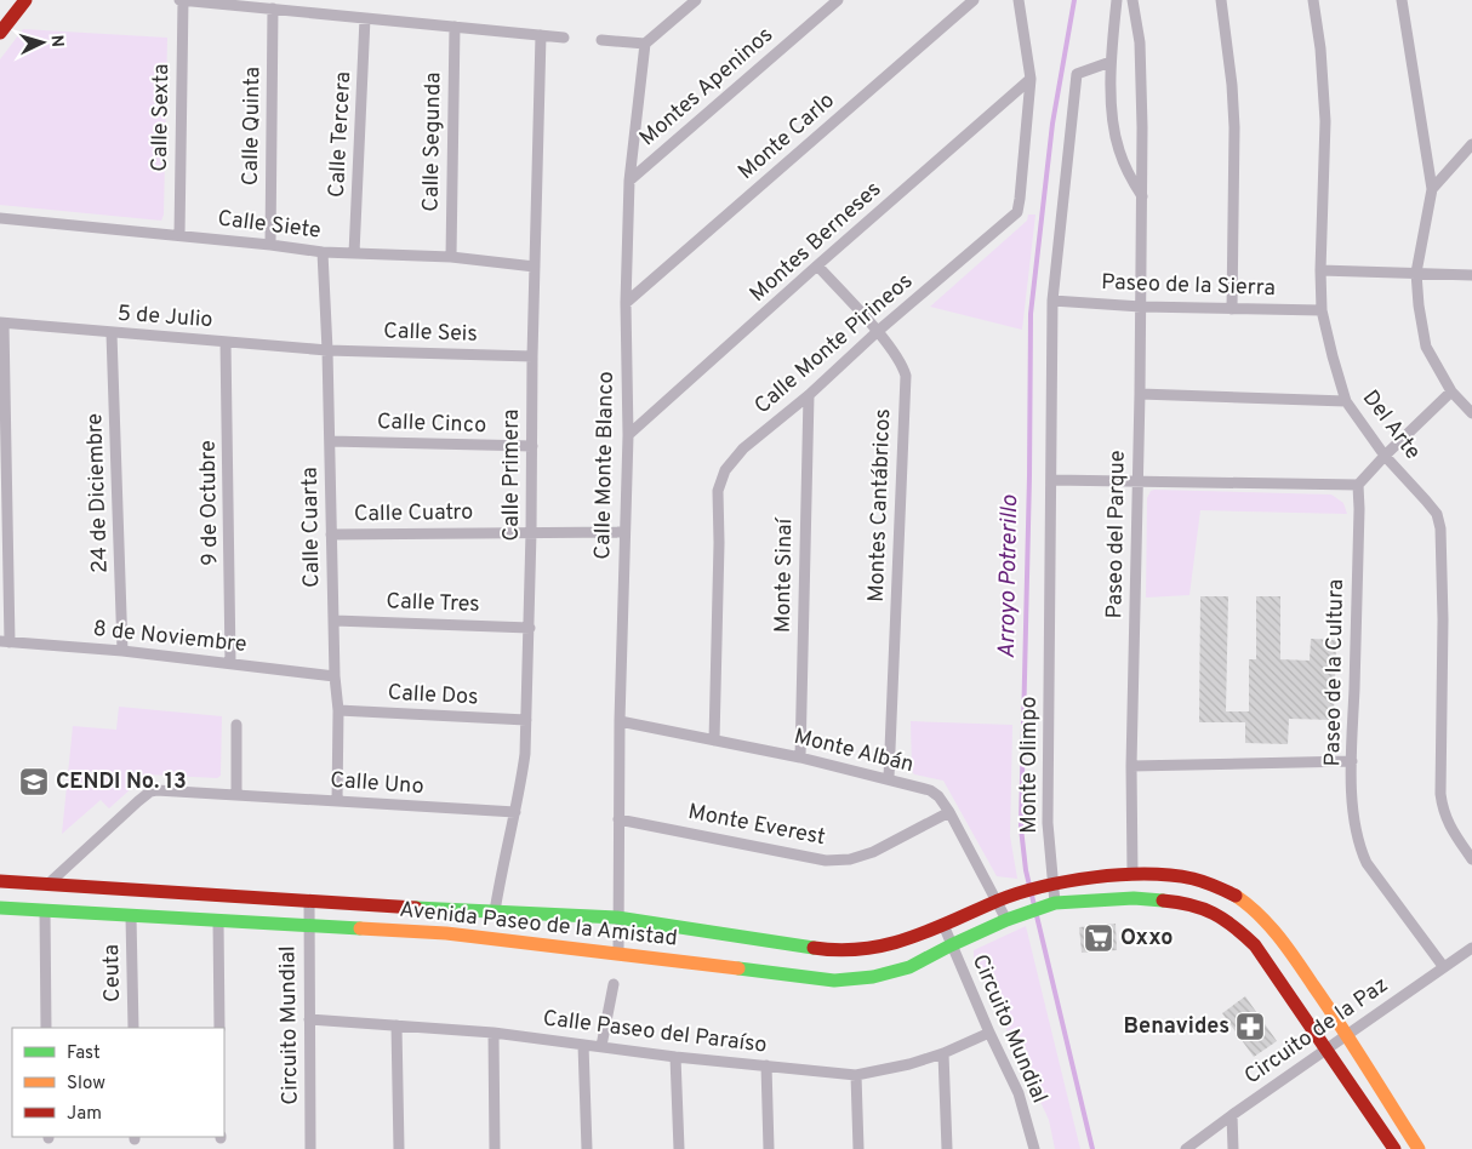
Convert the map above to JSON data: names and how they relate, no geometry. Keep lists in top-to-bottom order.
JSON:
{
  "streets": {
    "street": [
      "Montes Apeninos",
      "Calle Sexta",
      "Calle Quinta",
      "Calle Tercera",
      "Monte Carlo",
      "Calle Segunda",
      "Calle Siete",
      "Montes Berneses",
      "Paseo de la Sierra",
      "5 de Julio",
      "Calle Seis",
      "Calle Monte Pirineos",
      "Calle Cinco",
      "Del Arte",
      "Calle Monte Blanco",
      "Calle Primera",
      "24 de Diciembre",
      "9 de Octubre",
      "Montes Cantábricos",
      "Calle Cuatro",
      "Calle Cuarta",
      "Paseo del Parque",
      "Monte Sinaí",
      "Calle Tres",
      "8 de Noviembre",
      "Paseo de la Cultura",
      "Calle Dos",
      "Monte Albán",
      "Monte Olimpo",
      "Calle Uno",
      "Monte Everest",
      "Avenida Paseo de la Amistad",
      "Ceuta",
      "Circuito Mundial",
      "Circuito de la Paz",
      "Calle Paseo del Paraíso"
    ]
  },
  "crossings": [
    ["Montes Apeninos", "Calle Monte Blanco"],
    ["Calle Sexta", "Calle Siete"],
    ["Calle Quinta", "Calle Siete"],
    ["Calle Tercera", "Calle Siete"],
    ["Monte Carlo", "Calle Monte Blanco"],
    ["Calle Segunda", "Calle Siete"],
    ["Calle Siete", "Calle Primera"],
    ["Calle Siete", "Calle Cuarta"],
    ["Montes Berneses", "Calle Monte Pirineos"],
    ["Montes Berneses", "Calle Monte Blanco"],
    ["Montes Berneses", "Montes Cantábricos"],
    ["Paseo de la Sierra", "Del Arte"],
    ["Paseo de la Sierra", "Paseo del Parque"],
    ["Paseo de la Sierra", "Monte Olimpo"],
    ["5 de Julio", "Calle Seis"],
    ["5 de Julio", "24 de Diciembre"],
    ["5 de Julio", "9 de Octubre"],
    ["5 de Julio", "Calle Cuarta"],
    ["Calle Seis", "Calle Primera"],
    ["Calle Seis", "Calle Cuarta"],
    ["Calle Monte Pirineos", "Montes Cantábricos"],
    ["Calle Monte Pirineos", "Monte Sinaí"],
    ["Calle Monte Pirineos", "Monte Albán"],
    ["Calle Cinco", "Calle Primera"],
    ["Calle Cinco", "Calle Cuarta"],
    ["Calle Monte Blanco", "Calle Cuatro"],
    ["Calle Monte Blanco", "Monte Albán"],
    ["Calle Monte Blanco", "Monte Everest"],
    ["Calle Monte Blanco", "Avenida Paseo de la Amistad"],
    ["Calle Primera", "Calle Cuatro"],
    ["Calle Primera", "Calle Tres"],
    ["Calle Primera", "Calle Dos"],
    ["Calle Primera", "Calle Uno"],
    ["Calle Primera", "Avenida Paseo de la Amistad"],
    ["24 de Diciembre", "8 de Noviembre"],
    ["9 de Octubre", "8 de Noviembre"],
    ["Montes Cantábricos", "Monte Albán"],
    ["Calle Cuatro", "Calle Cuarta"],
    ["Calle Cuarta", "Calle Tres"],
    ["Calle Cuarta", "8 de Noviembre"],
    ["Calle Cuarta", "Calle Dos"],
    ["Calle Cuarta", "Calle Uno"],
    ["Paseo del Parque", "Avenida Paseo de la Amistad"],
    ["Monte Sinaí", "Monte Albán"],
    ["Paseo de la Cultura", "Circuito de la Paz"],
    ["Monte Albán", "Monte Everest"],
    ["Monte Albán", "Avenida Paseo de la Amistad"],
    ["Monte Olimpo", "Avenida Paseo de la Amistad"],
    ["Calle Uno", "Avenida Paseo de la Amistad"],
    ["Avenida Paseo de la Amistad", "Ceuta"],
    ["Avenida Paseo de la Amistad", "Circuito Mundial"],
    ["Avenida Paseo de la Amistad", "Circuito de la Paz"],
    ["Circuito Mundial", "Calle Paseo del Paraíso"]
  ],
  "water": ["Arroyo Potrerillo"],
  "places": {
    "school or university": ["CENDI No. 13"],
    "supermarket": ["Oxxo"],
    "pharmacy": ["Benavides"]
  },
  "legend": ["Fast", "Slow", "Jam"],
  "north": "right"
}
